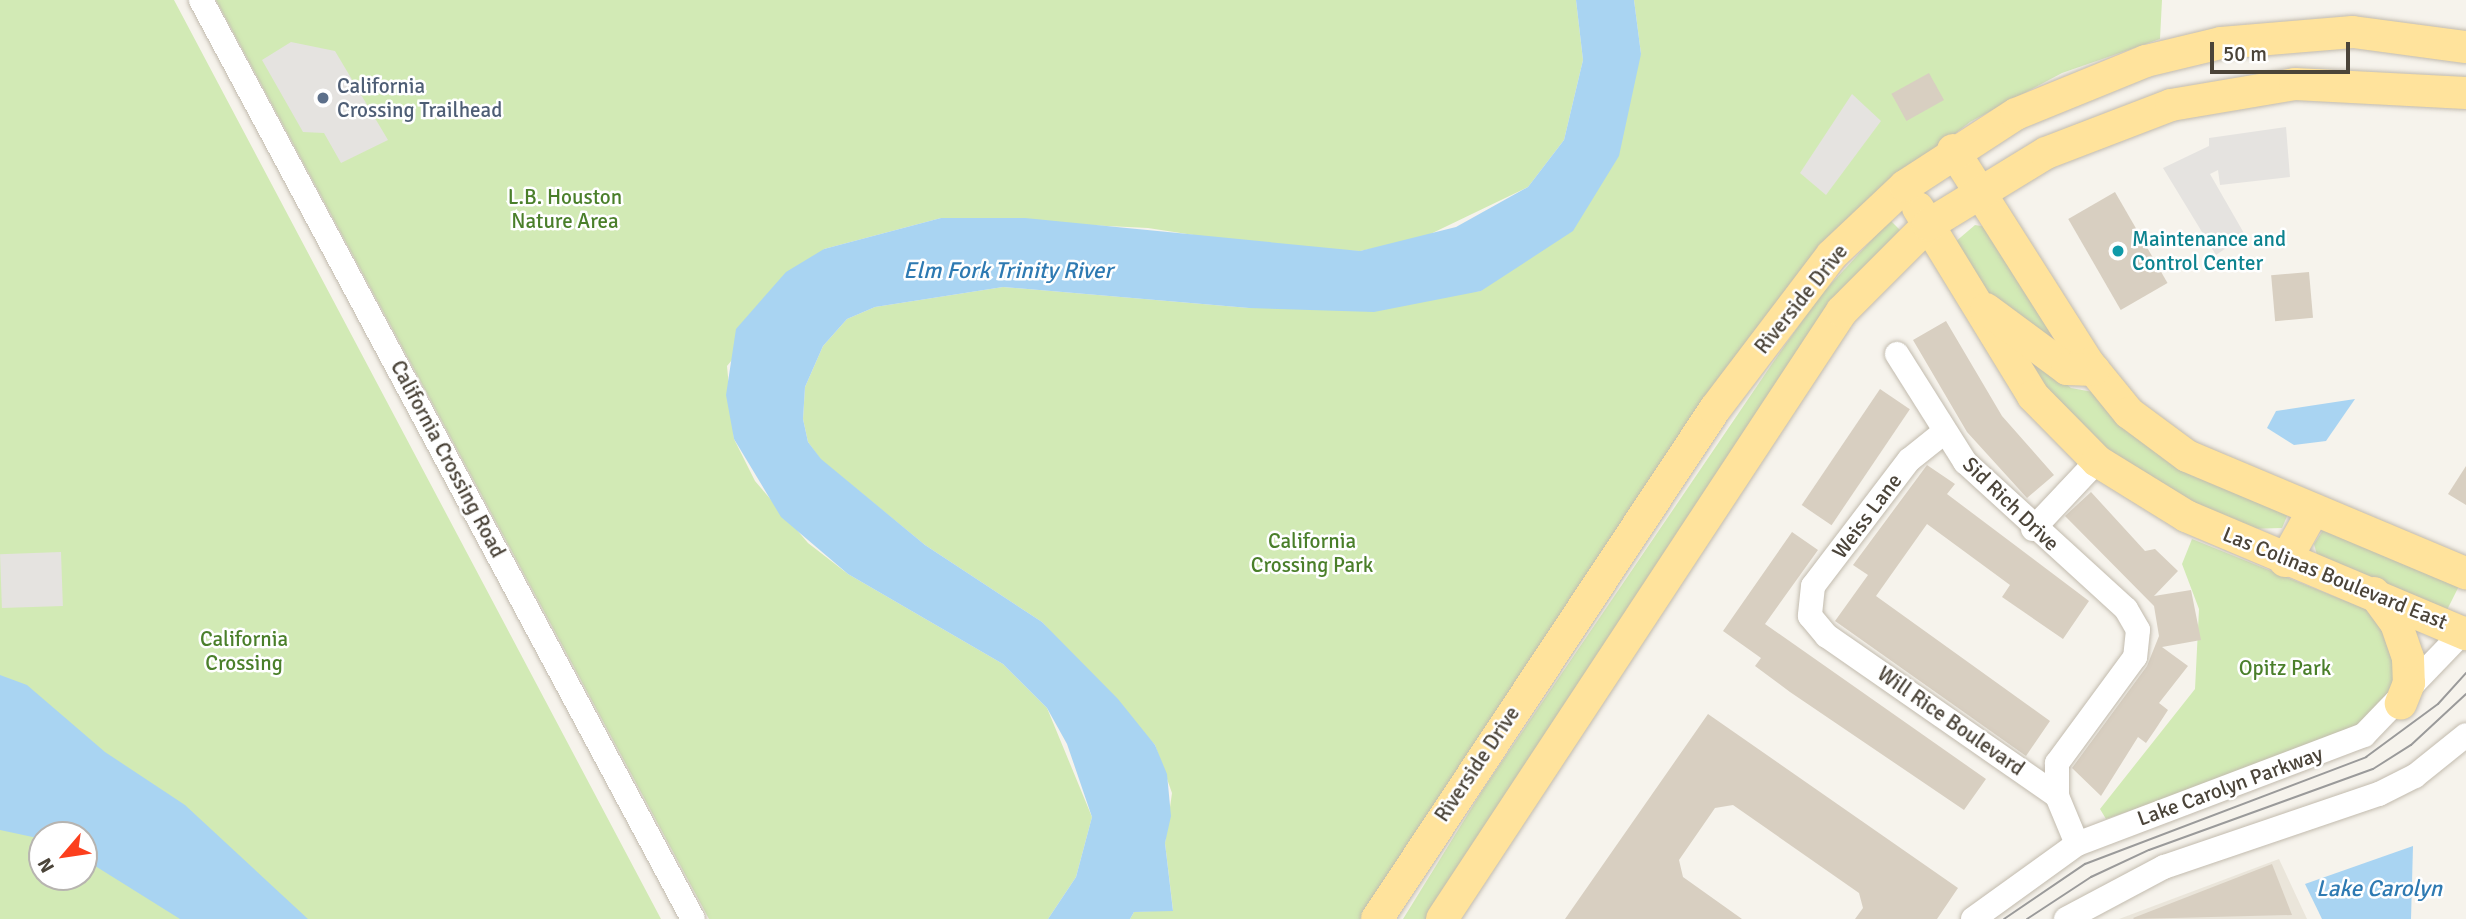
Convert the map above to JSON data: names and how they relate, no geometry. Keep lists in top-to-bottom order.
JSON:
{
  "streets": {
    "main road": ["Riverside Drive", "Las Colinas Boulevard East"],
    "street": [
      "California Crossing Road",
      "Sid Rich Drive",
      "Weiss Lane",
      "Will Rice Boulevard",
      "Lake Carolyn Parkway"
    ]
  },
  "crossings": [
    ["Riverside Drive", "Las Colinas Boulevard East"],
    ["Sid Rich Drive", "Weiss Lane"],
    ["Sid Rich Drive", "Will Rice Boulevard"],
    ["Weiss Lane", "Will Rice Boulevard"],
    ["Las Colinas Boulevard East", "Lake Carolyn Parkway"]
  ],
  "water": ["Elm Fork Trinity River", "Lake Carolyn"],
  "parks": [
    "L.B. Houston Nature Area",
    "California Crossing Park",
    "California Crossing",
    "Opitz Park"
  ],
  "places": ["California Crossing Trailhead", "Maintenance and Control Center"],
  "scale_bar": "50 m",
  "north": "bottom left"
}
